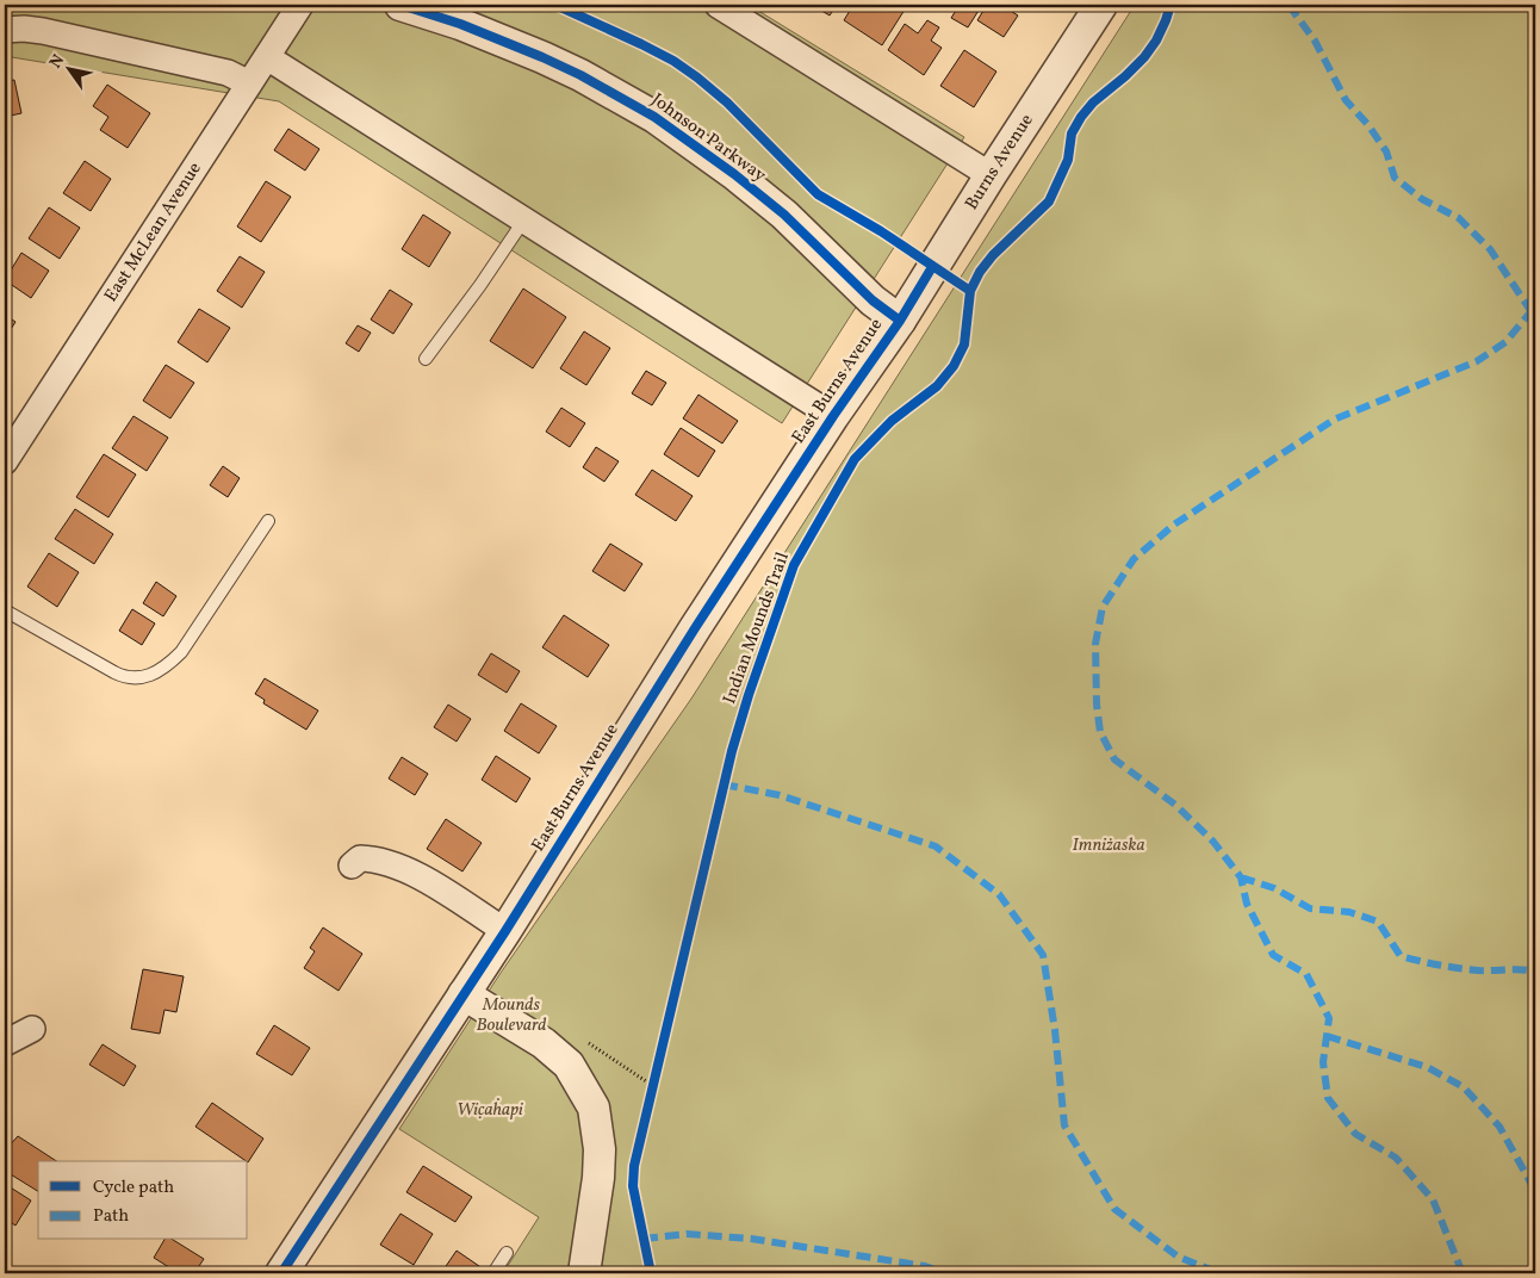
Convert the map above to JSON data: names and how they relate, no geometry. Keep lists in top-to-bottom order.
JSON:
{
  "streets": {
    "street": [
      "Johnson Parkway",
      "Burns Avenue",
      "East McLean Avenue",
      "East Burns Avenue"
    ],
    "cycle path": ["Indian Mounds Trail"]
  },
  "crossings": [
    ["Johnson Parkway", "Burns Avenue"],
    ["Johnson Parkway", "East Burns Avenue"],
    ["Burns Avenue", "East Burns Avenue"]
  ],
  "parks": ["Imniżaska", "Mounds Boulevard", "Wic̣aḣapi"],
  "legend": ["Cycle path", "Path"],
  "north": "top left"
}
